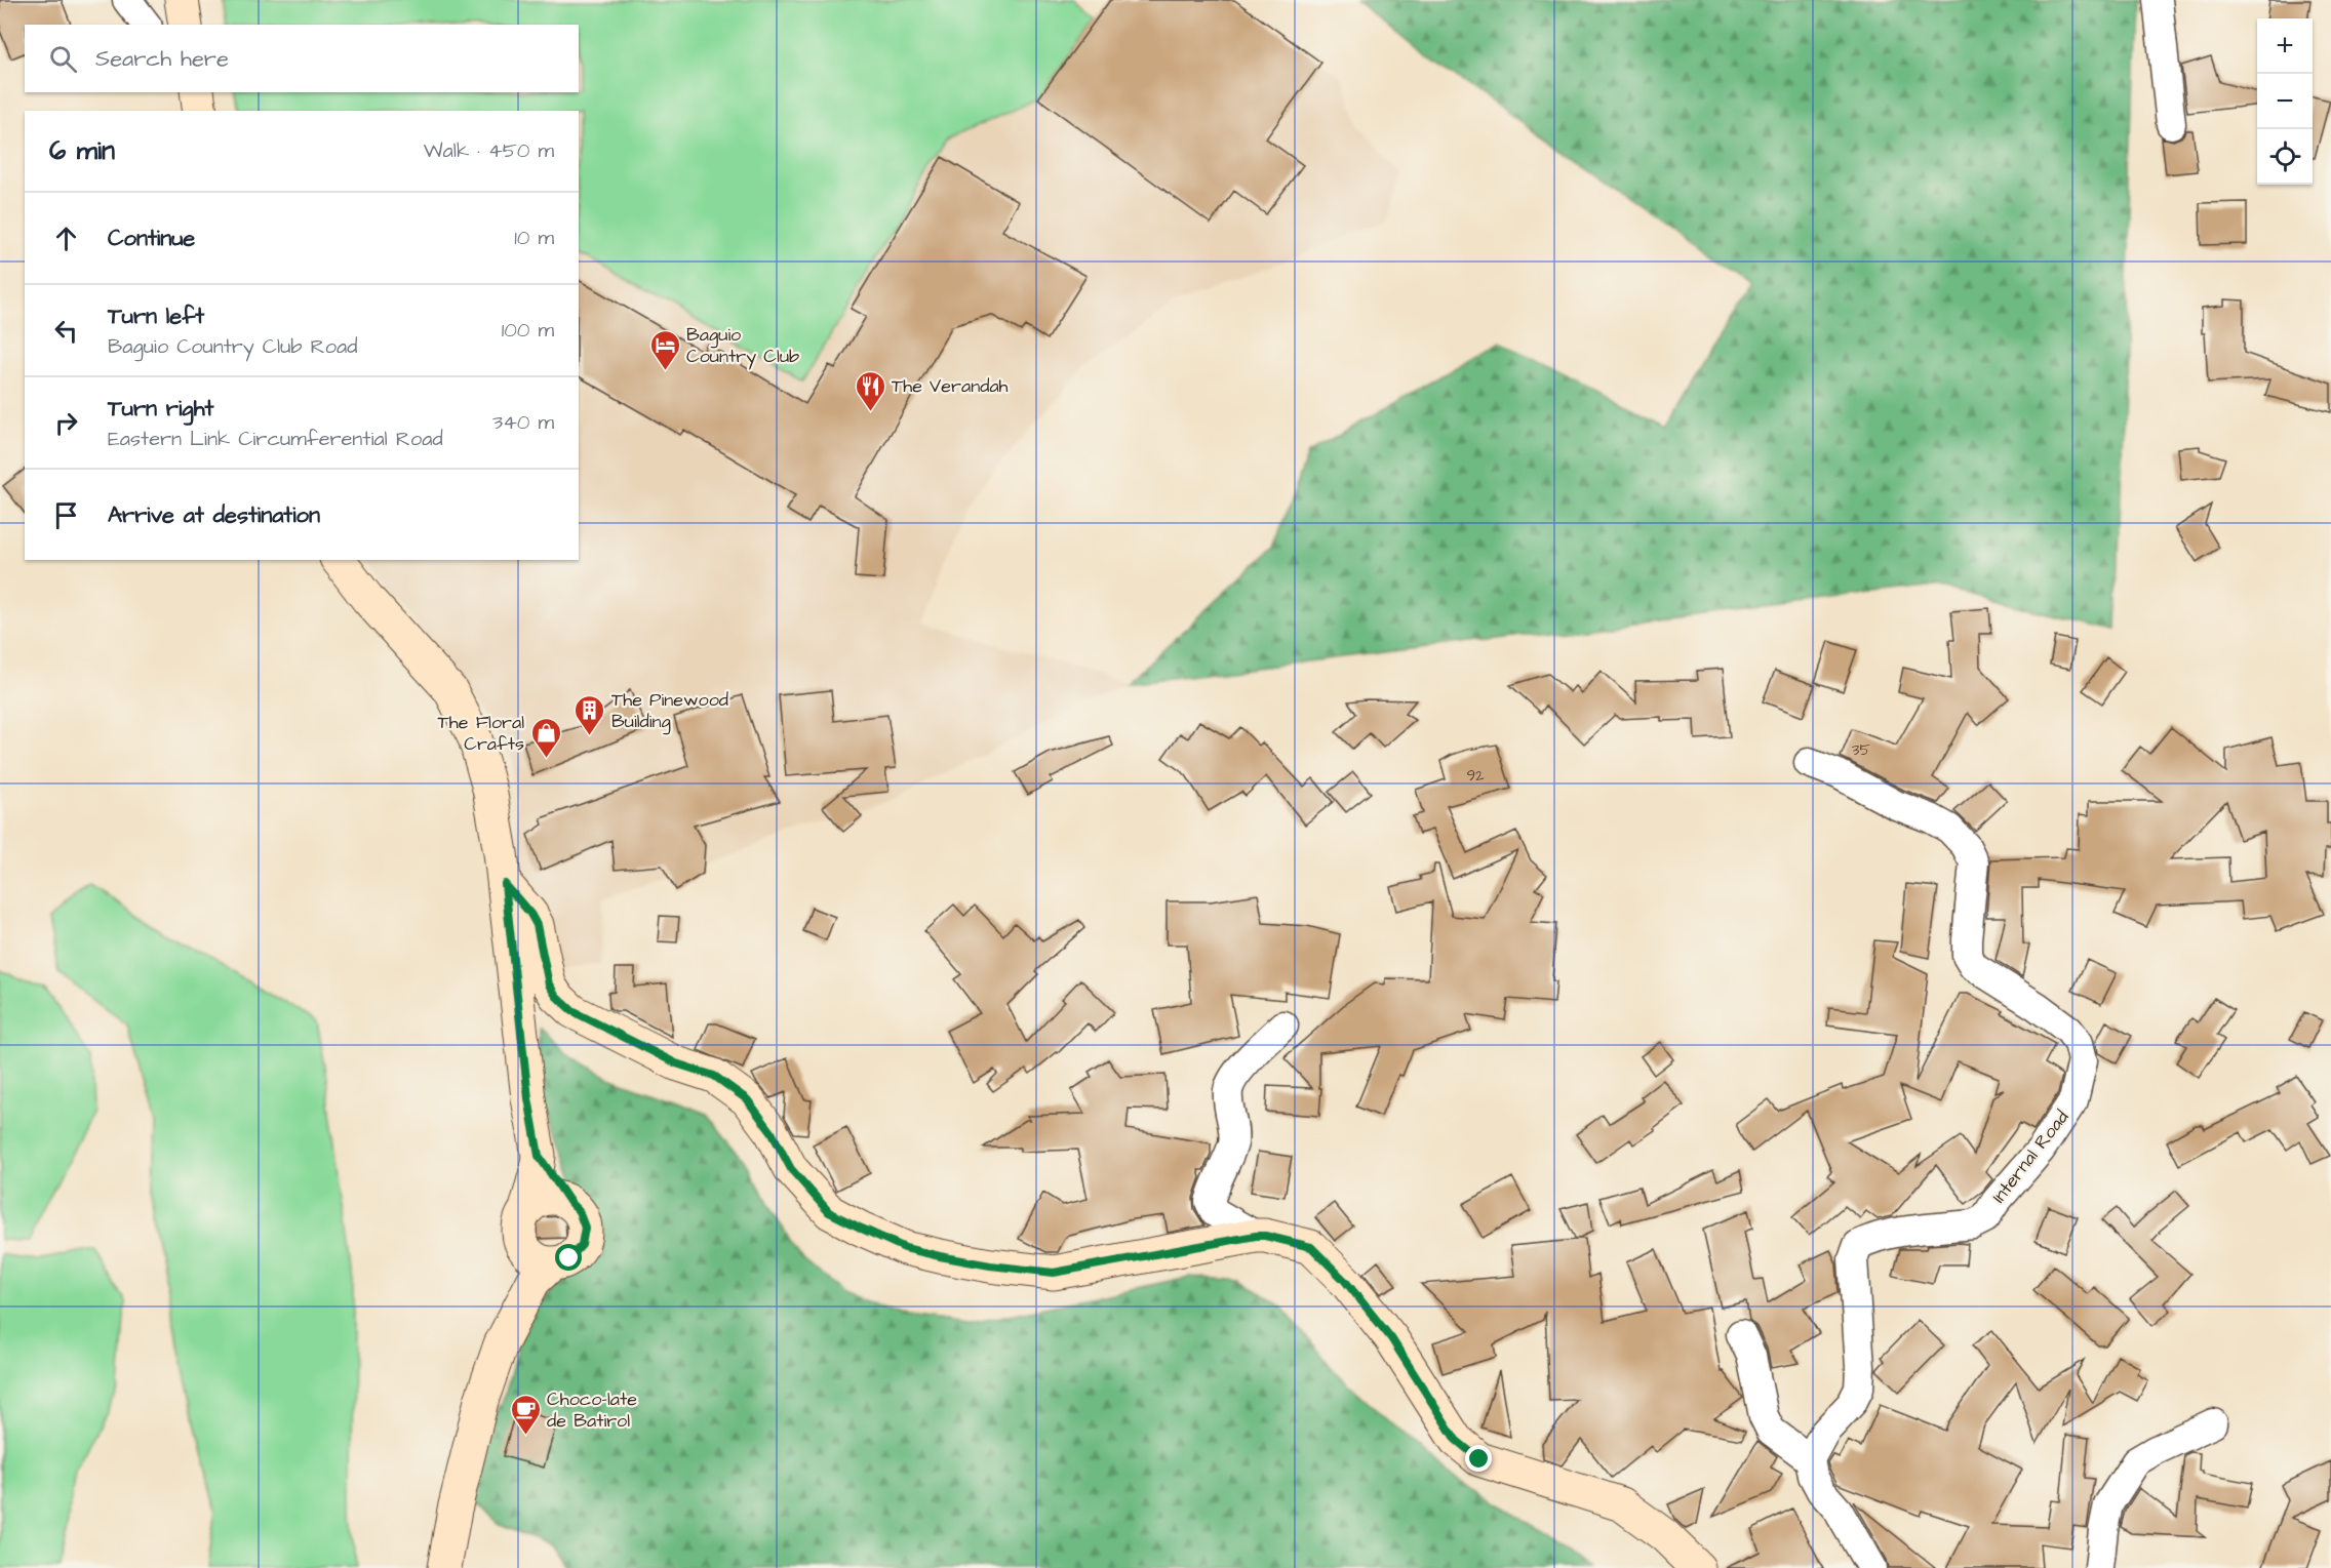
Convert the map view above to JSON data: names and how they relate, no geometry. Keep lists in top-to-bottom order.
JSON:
{
  "streets": {
    "street": ["Internal Road"]
  },
  "places": {
    "hotel": ["Baguio Country Club"],
    "restaurant": ["The Verandah"],
    "building": ["The Pinewood Building"],
    "shop": ["The Floral Crafts"],
    "cafe": ["Choco-late de Batirol"]
  },
  "house_numbers": ["35", "92"],
  "page": {
    "map_buttons": ["+", "−"],
    "search": "Search here",
    "heading": ["6 min", "Walk · 450 m"],
    "list": [
      ["Continue", "10 m"],
      ["Turn left", "Baguio Country Club Road", "100 m"],
      ["Turn right", "Eastern Link Circumferential Road", "340 m"],
      "Arrive at destination"
    ]
  }
}
